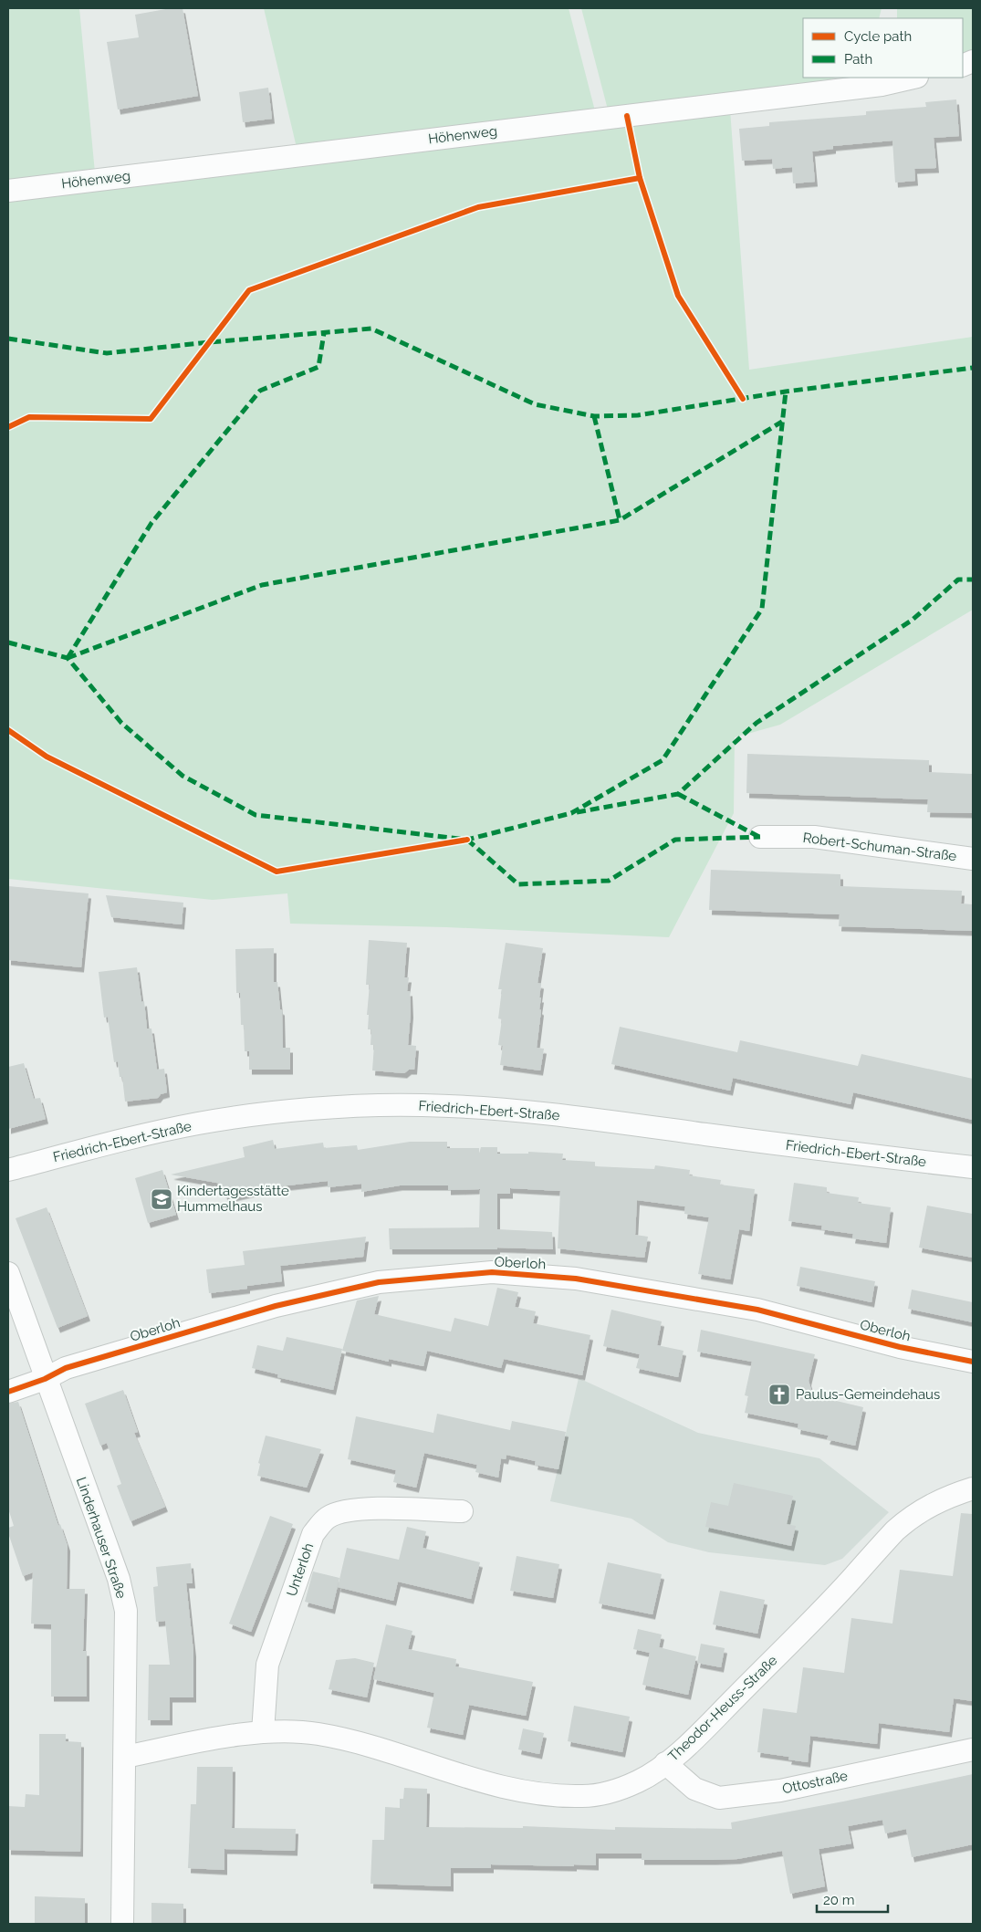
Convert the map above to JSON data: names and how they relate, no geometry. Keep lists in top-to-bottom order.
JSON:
{
  "streets": {
    "street": [
      "Höhenweg",
      "Robert-Schuman-Straße",
      "Friedrich-Ebert-Straße",
      "Oberloh",
      "Linderhauser Straße",
      "Unterloh",
      "Theodor-Heuss-Straße",
      "Ottostraße"
    ]
  },
  "crossings": [
    ["Oberloh", "Linderhauser Straße"],
    ["Linderhauser Straße", "Theodor-Heuss-Straße"],
    ["Unterloh", "Theodor-Heuss-Straße"],
    ["Theodor-Heuss-Straße", "Ottostraße"]
  ],
  "places": {
    "school or university": ["Kindertagesstätte Hummelhaus"],
    "church": ["Paulus-Gemeindehaus"]
  },
  "legend": ["Cycle path", "Path"],
  "scale_bar": "20 m"
}
